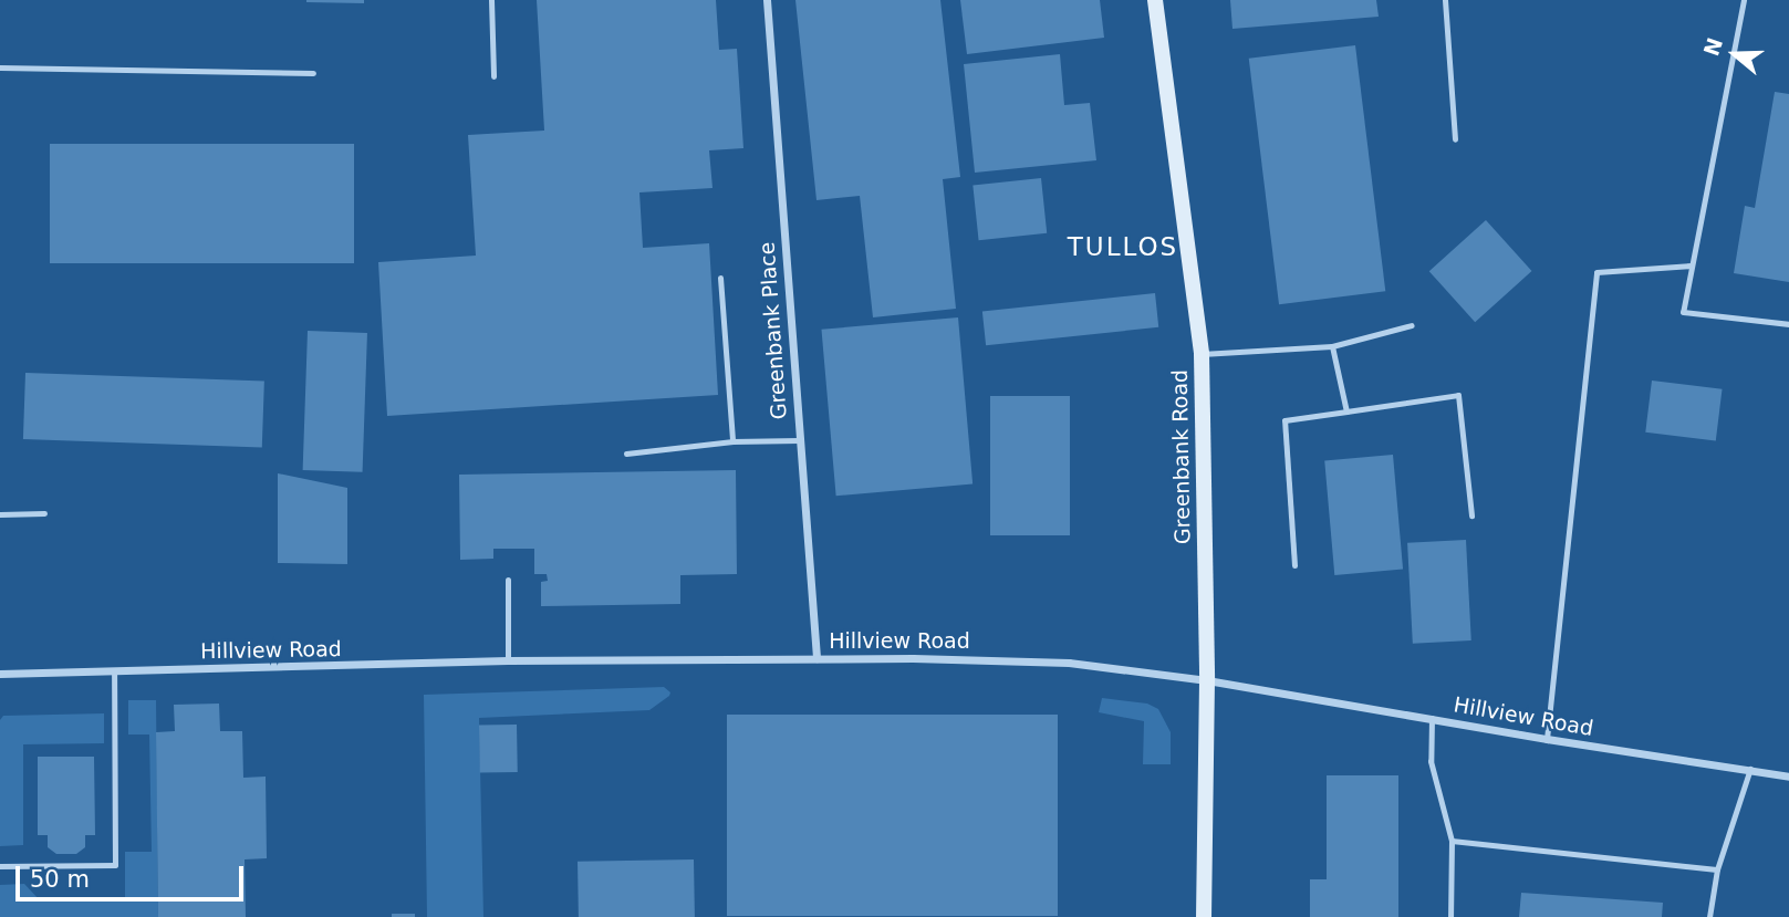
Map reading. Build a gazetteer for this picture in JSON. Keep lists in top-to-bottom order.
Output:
{
  "streets": {
    "street": ["Greenbank Place", "Greenbank Road", "Hillview Road"]
  },
  "crossings": [
    ["Greenbank Place", "Hillview Road"],
    ["Greenbank Road", "Hillview Road"]
  ],
  "districts": ["TULLOS"],
  "scale_bar": "50 m",
  "north": "left"
}
